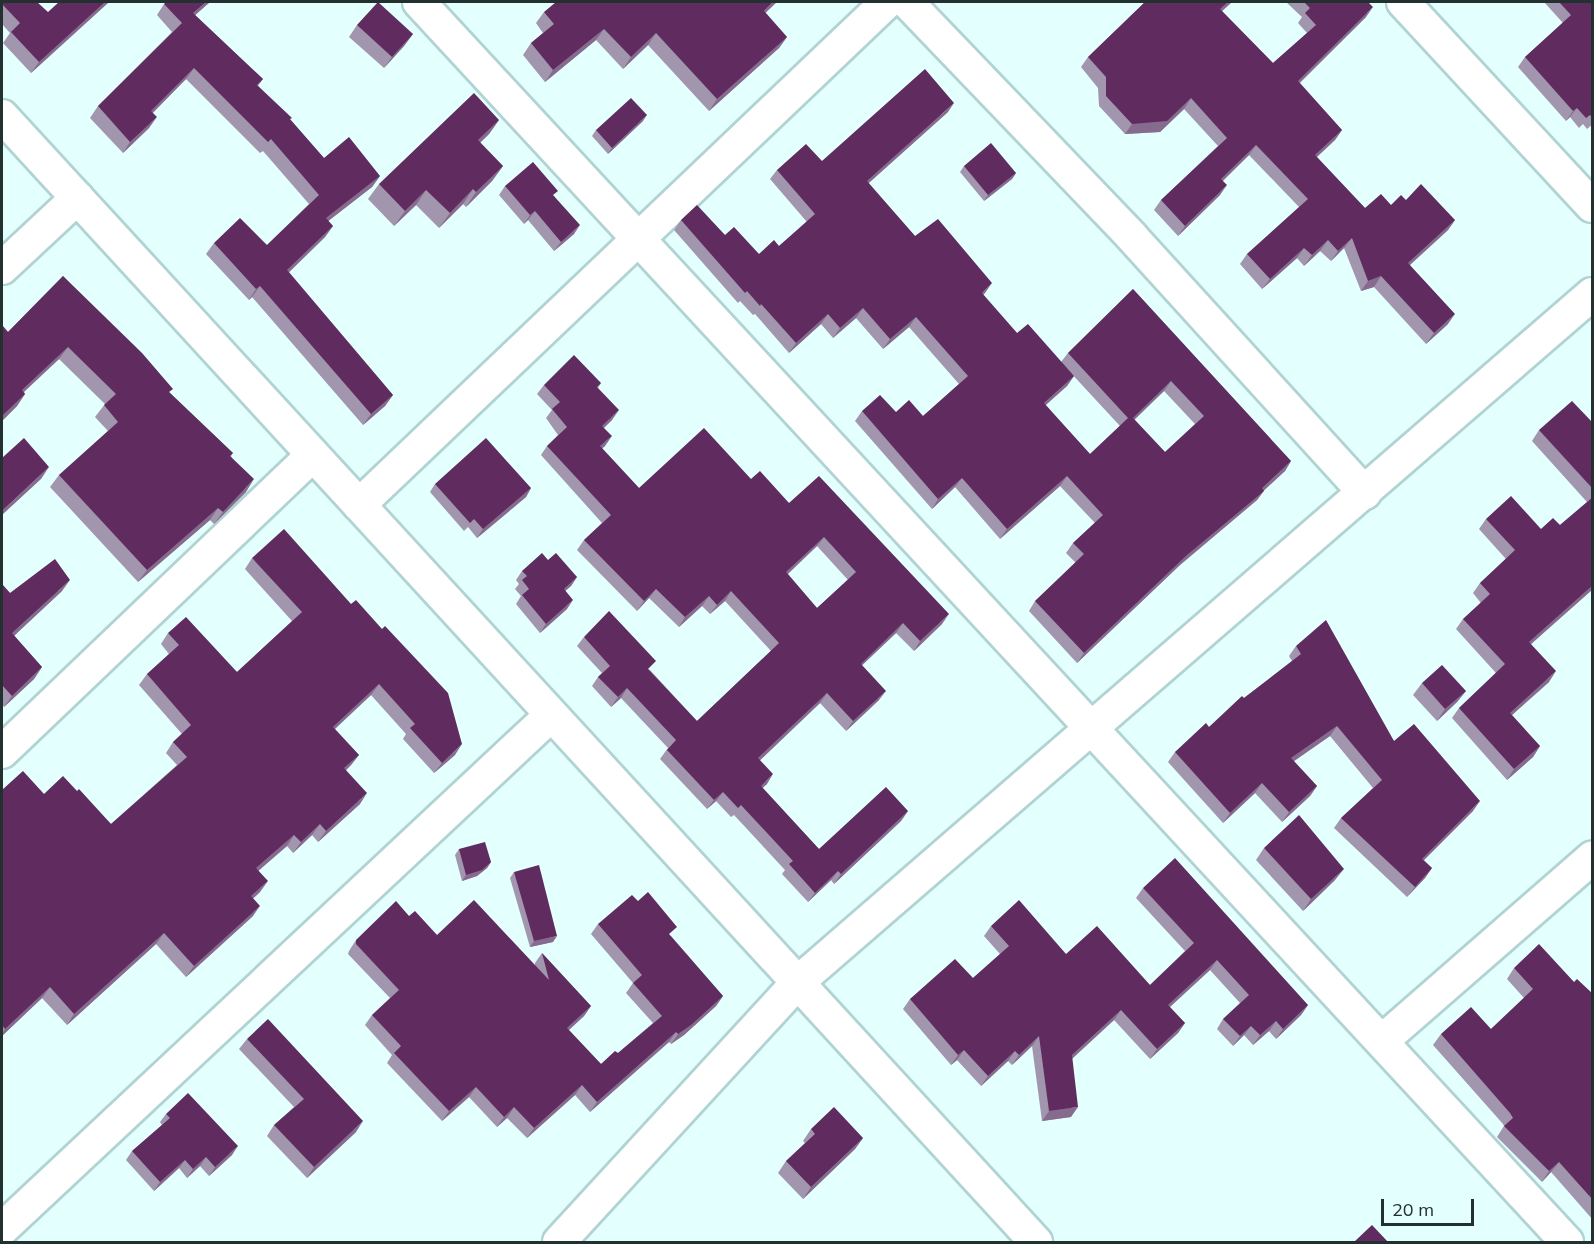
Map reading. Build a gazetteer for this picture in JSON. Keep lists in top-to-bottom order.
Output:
{
  "scale_bar": "20 m"
}
